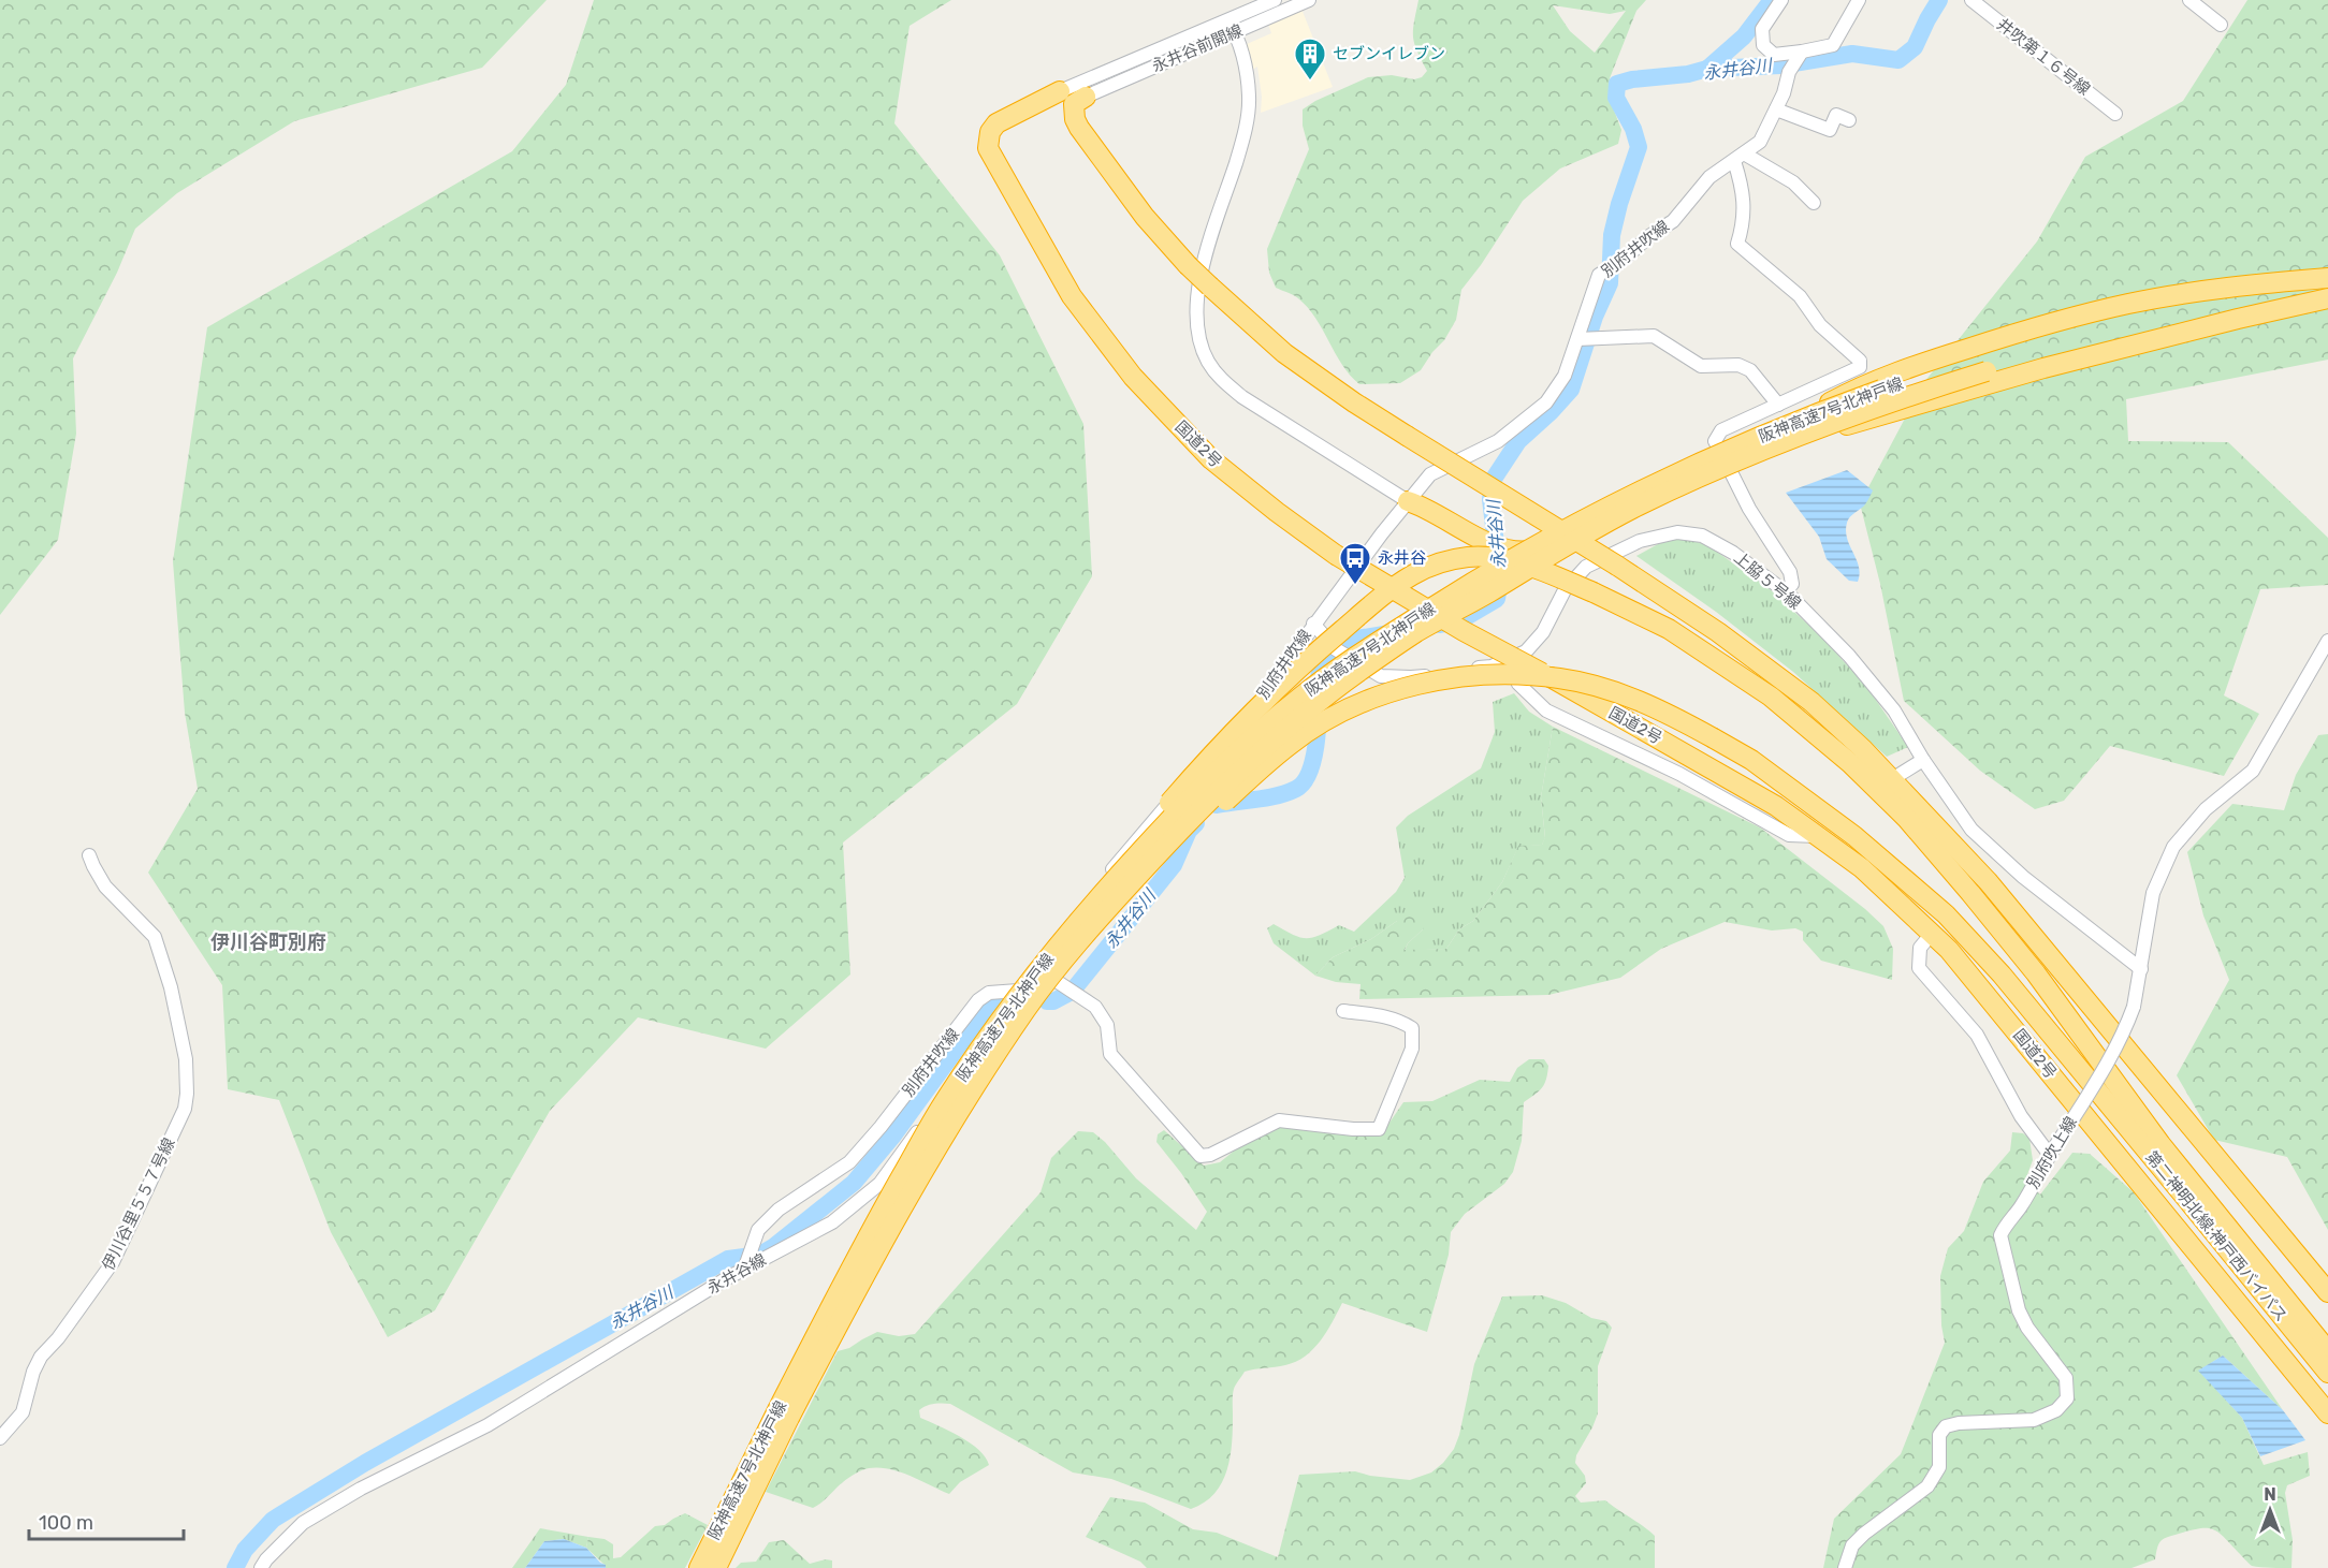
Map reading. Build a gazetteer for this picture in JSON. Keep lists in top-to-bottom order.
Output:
{
  "streets": {
    "highway": ["阪神高速7号北神戸線", "国道2号", "第二神明北線;神戸西バイパス"],
    "street": [
      "永井谷前開線",
      "井吹第１６号線",
      "別府井吹線",
      "上脇５号線",
      "別府吹上線",
      "伊川谷里５５７号線",
      "永井谷線"
    ]
  },
  "crossings": [
    ["永井谷前開線", "国道2号"],
    ["別府井吹線", "上脇５号線"],
    ["別府井吹線", "永井谷線"],
    ["阪神高速7号北神戸線", "第二神明北線;神戸西バイパス"],
    ["上脇５号線", "別府吹上線"]
  ],
  "districts": ["伊川谷町別府"],
  "water": ["永井谷川"],
  "places": {
    "building": ["セブンイレブン"],
    "bus stop": ["永井谷"]
  },
  "scale_bar": "100 m",
  "north": "top"
}
